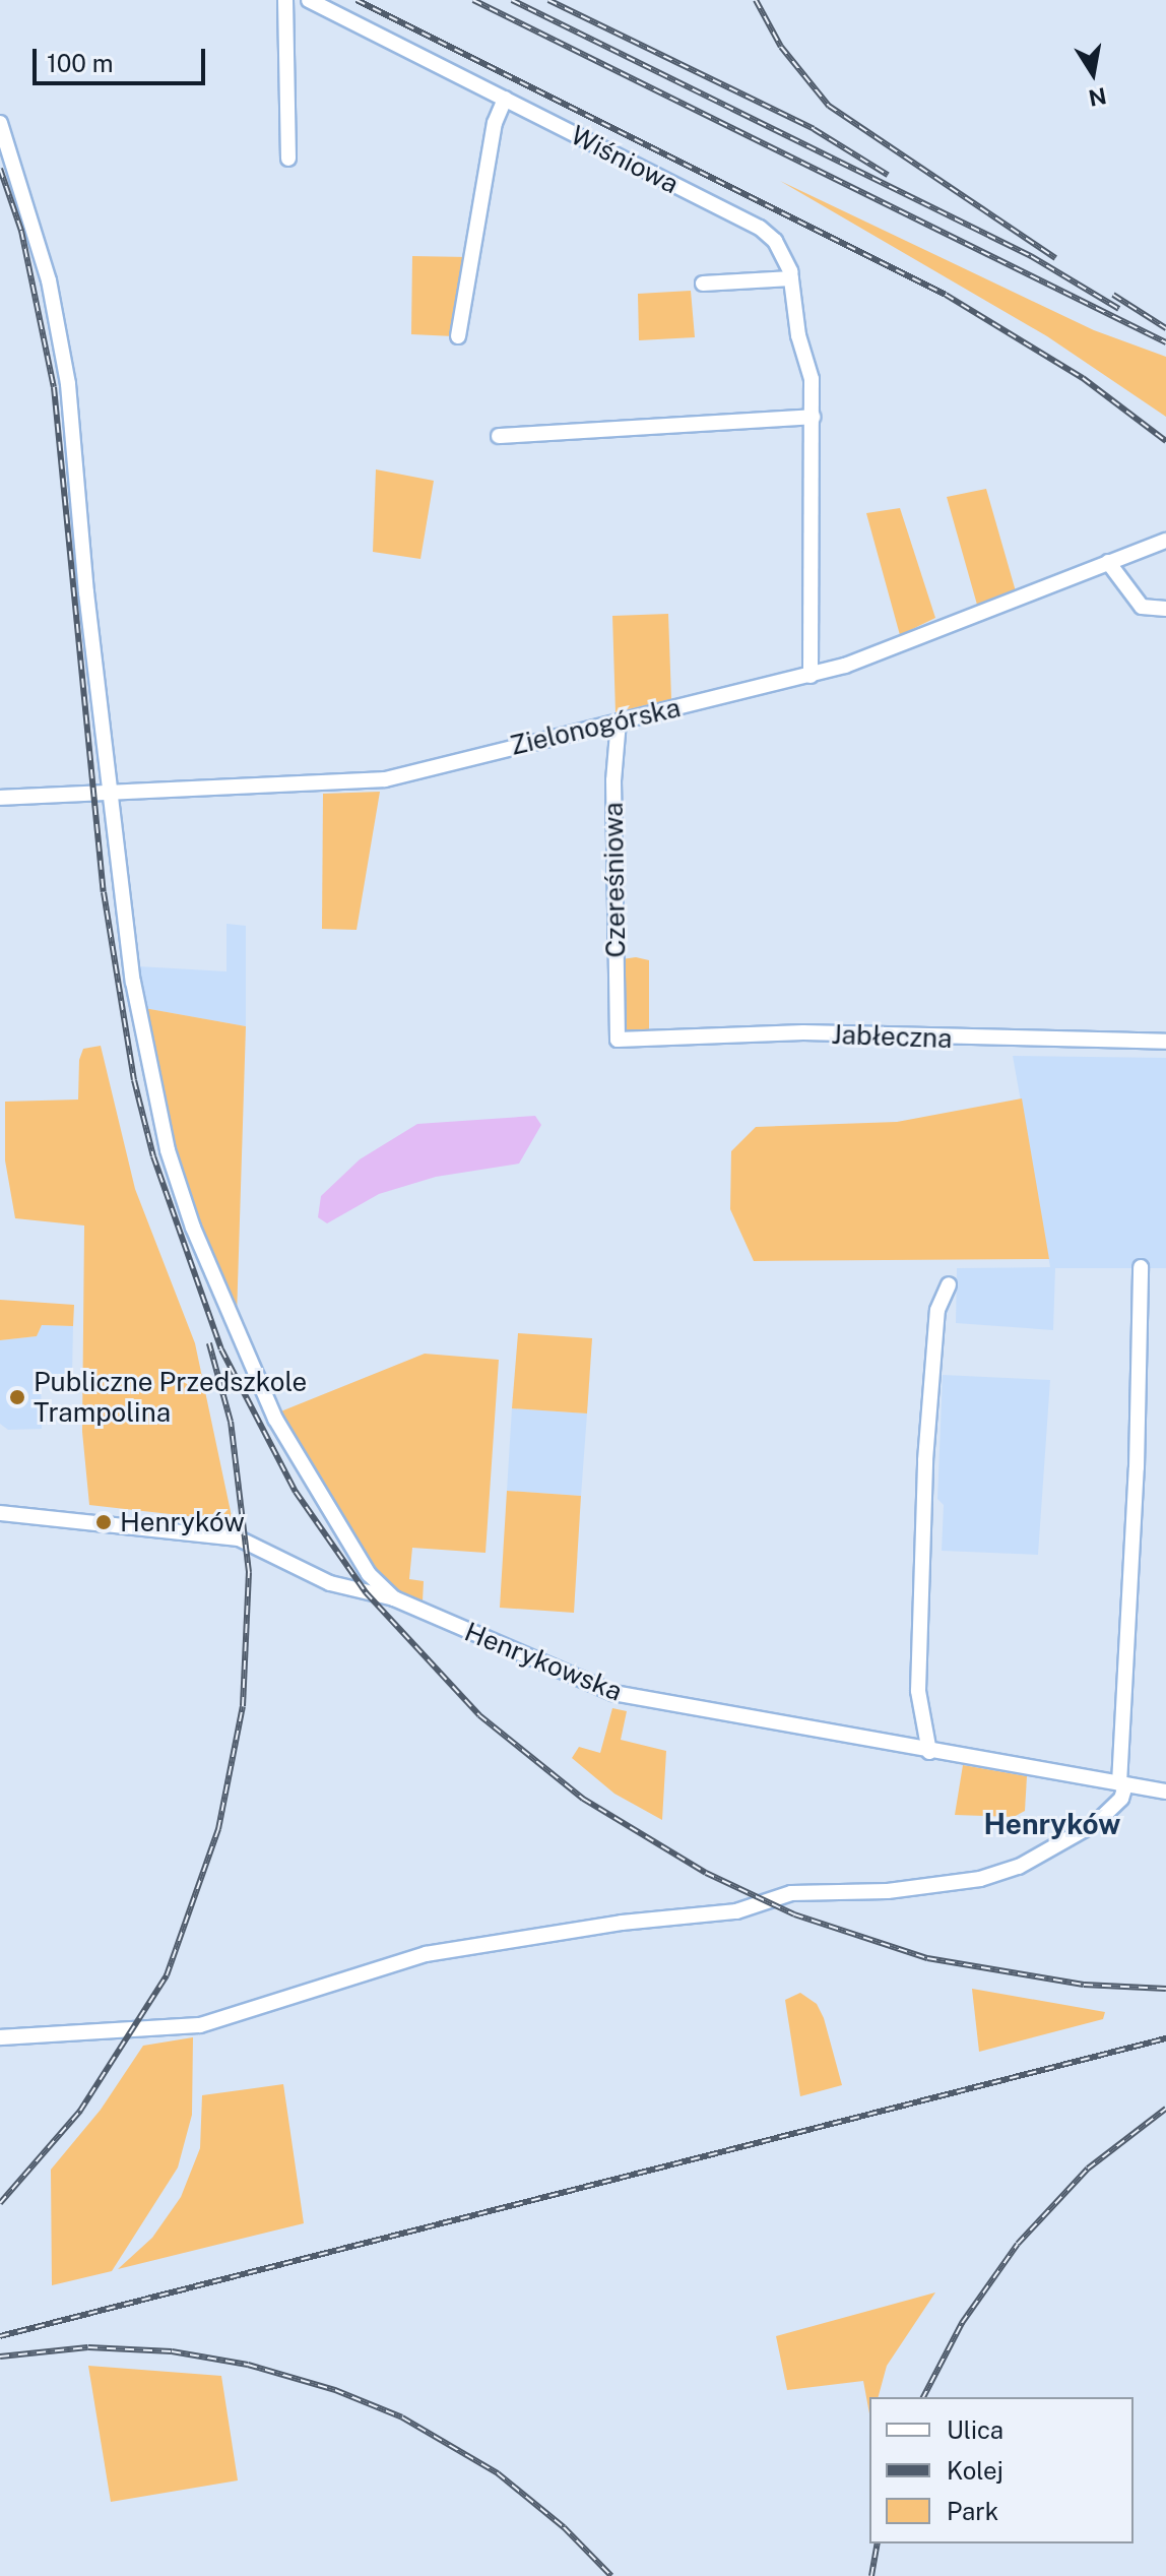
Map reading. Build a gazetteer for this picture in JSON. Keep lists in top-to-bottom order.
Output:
{
  "streets": {
    "street": [
      "Wiśniowa",
      "Zielonogórska",
      "Czereśniowa",
      "Jabłeczna",
      "Henrykowska"
    ]
  },
  "crossings": [
    ["Wiśniowa", "Zielonogórska"],
    ["Zielonogórska", "Czereśniowa"],
    ["Czereśniowa", "Jabłeczna"]
  ],
  "districts": ["Henryków"],
  "places": ["Publiczne Przedszkole Trampolina", "Henryków"],
  "legend": ["Ulica", "Kolej", "Park"],
  "scale_bar": "100 m",
  "north": "bottom"
}
